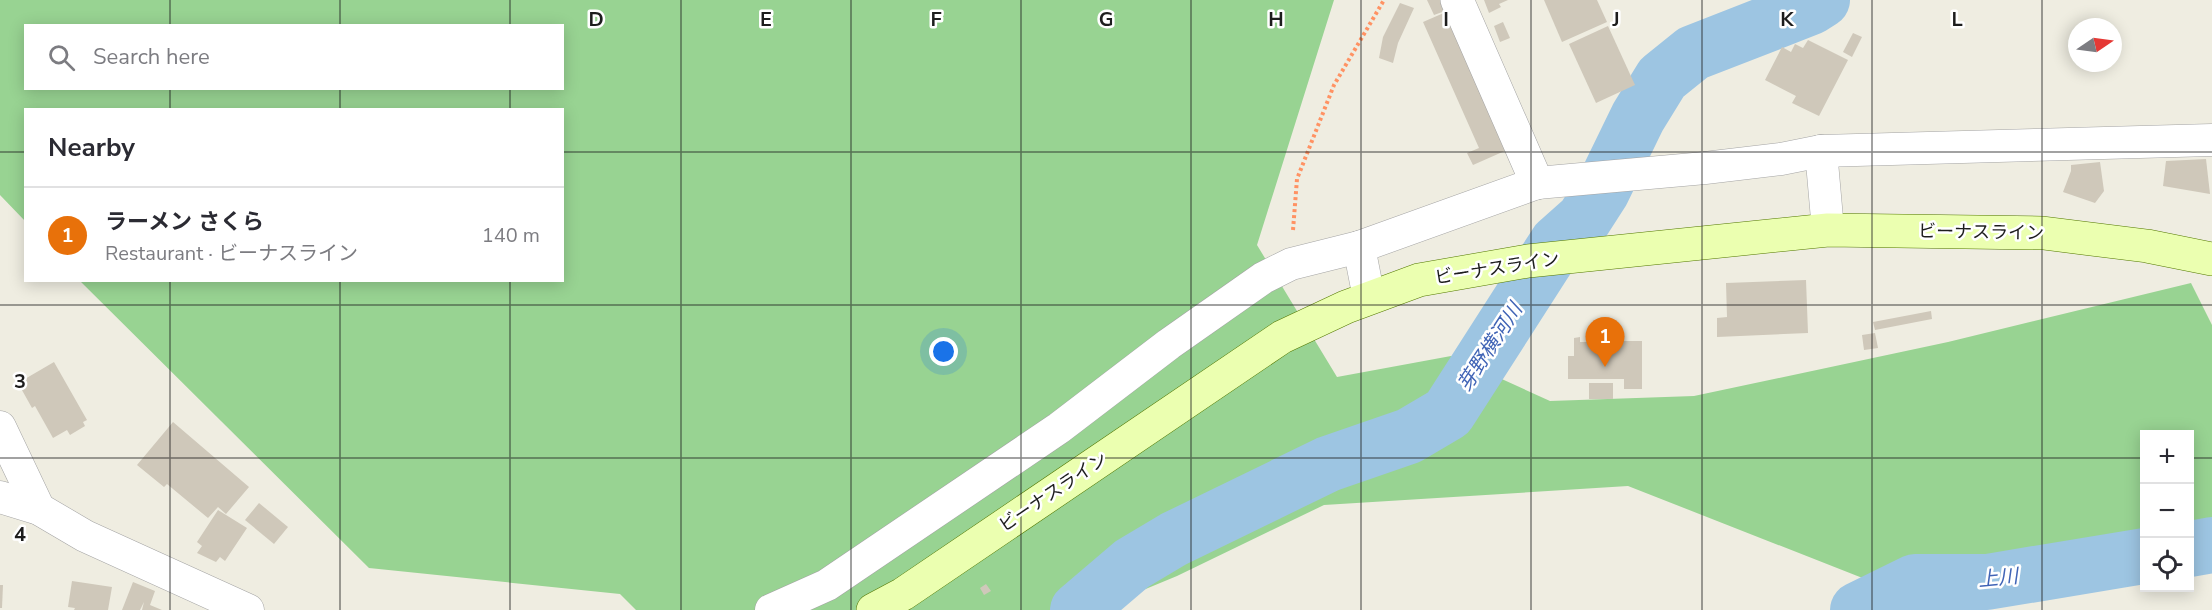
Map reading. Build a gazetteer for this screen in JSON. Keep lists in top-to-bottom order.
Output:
{
  "streets": {
    "main road": ["ビーナスライン"]
  },
  "water": ["芽野横河川", "上川"],
  "north": "right",
  "page": {
    "search": "Search here",
    "heading": "Nearby",
    "list": [
      {
        "mark": "1",
        "name": "ラーメン さくら",
        "note": "Restaurant · ビーナスライン",
        "value": "140 m"
      }
    ],
    "pins": "1",
    "map_buttons": ["+", "−"]
  },
  "grid": {
    "columns": [
      "D",
      "E",
      "F",
      "G",
      "H",
      "I",
      "J",
      "K",
      "L"
    ],
    "rows": ["3", "4"]
  }
}
